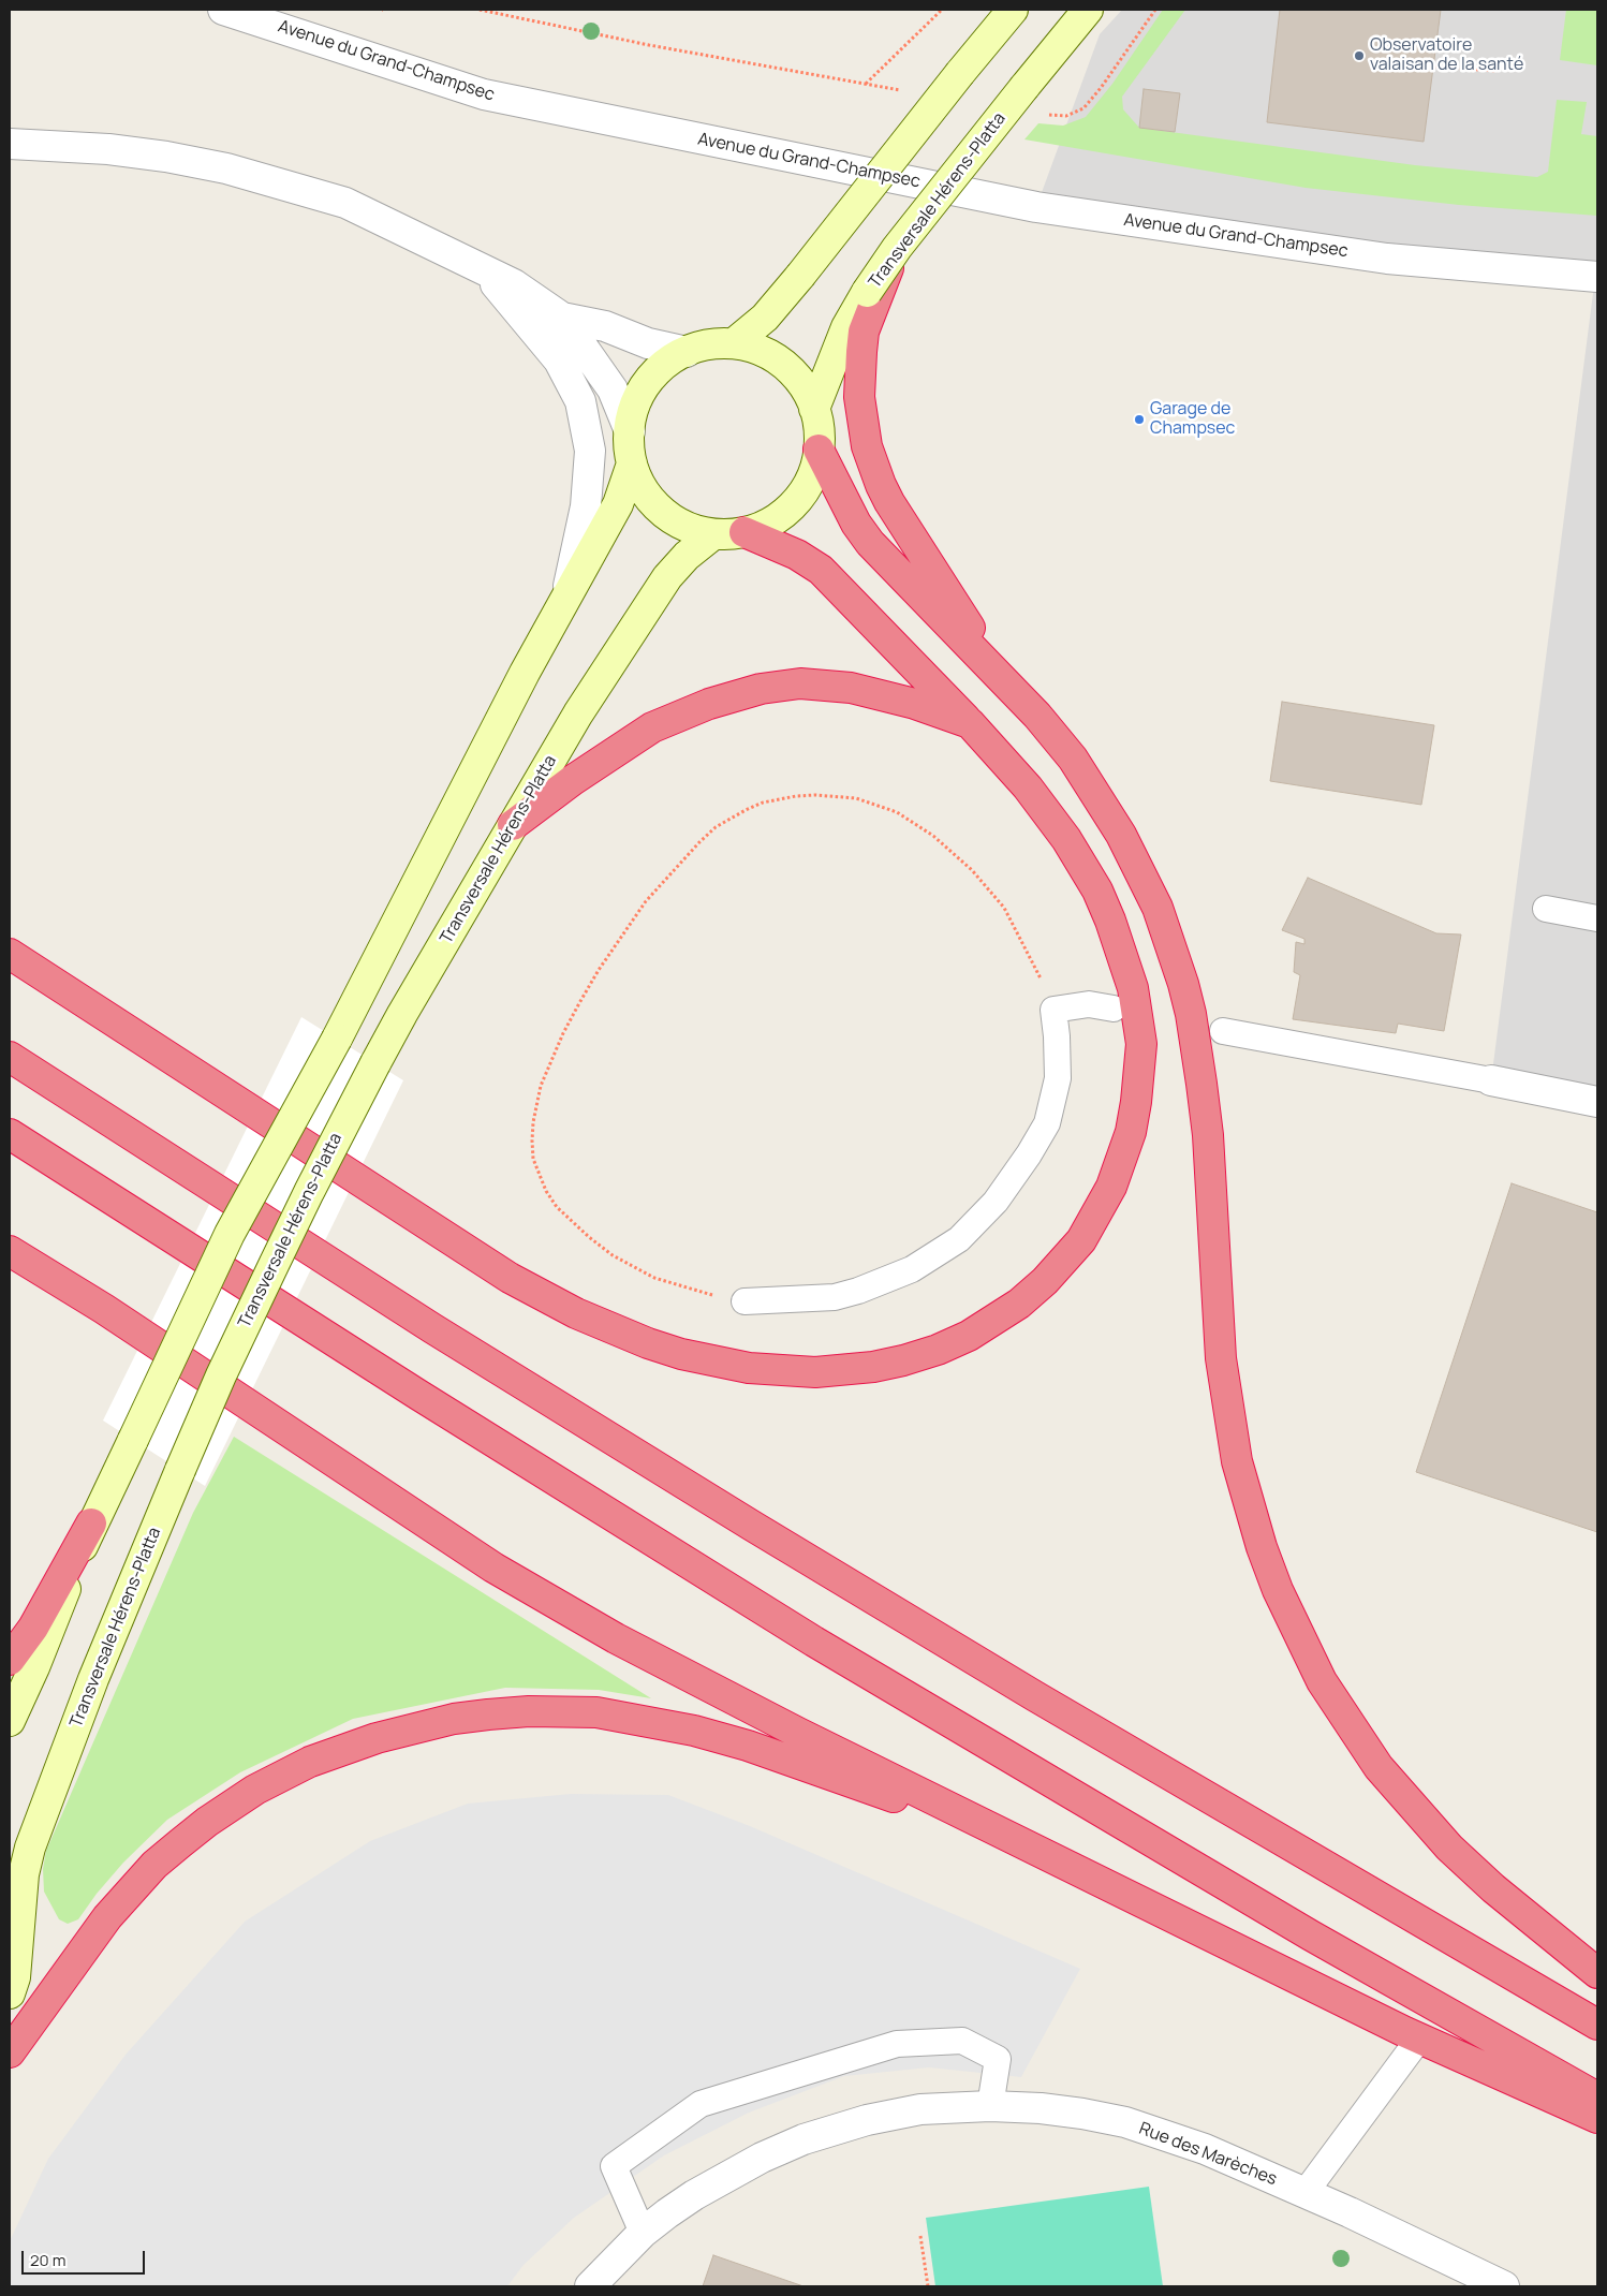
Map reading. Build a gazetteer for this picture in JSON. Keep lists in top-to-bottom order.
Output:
{
  "streets": {
    "main road": ["Transversale Hérens-Platta"],
    "street": ["Avenue du Grand-Champsec", "Rue des Marèches"]
  },
  "places": ["Observatoire valaisan de la santé", "Garage de Champsec"],
  "scale_bar": "20 m"
}
